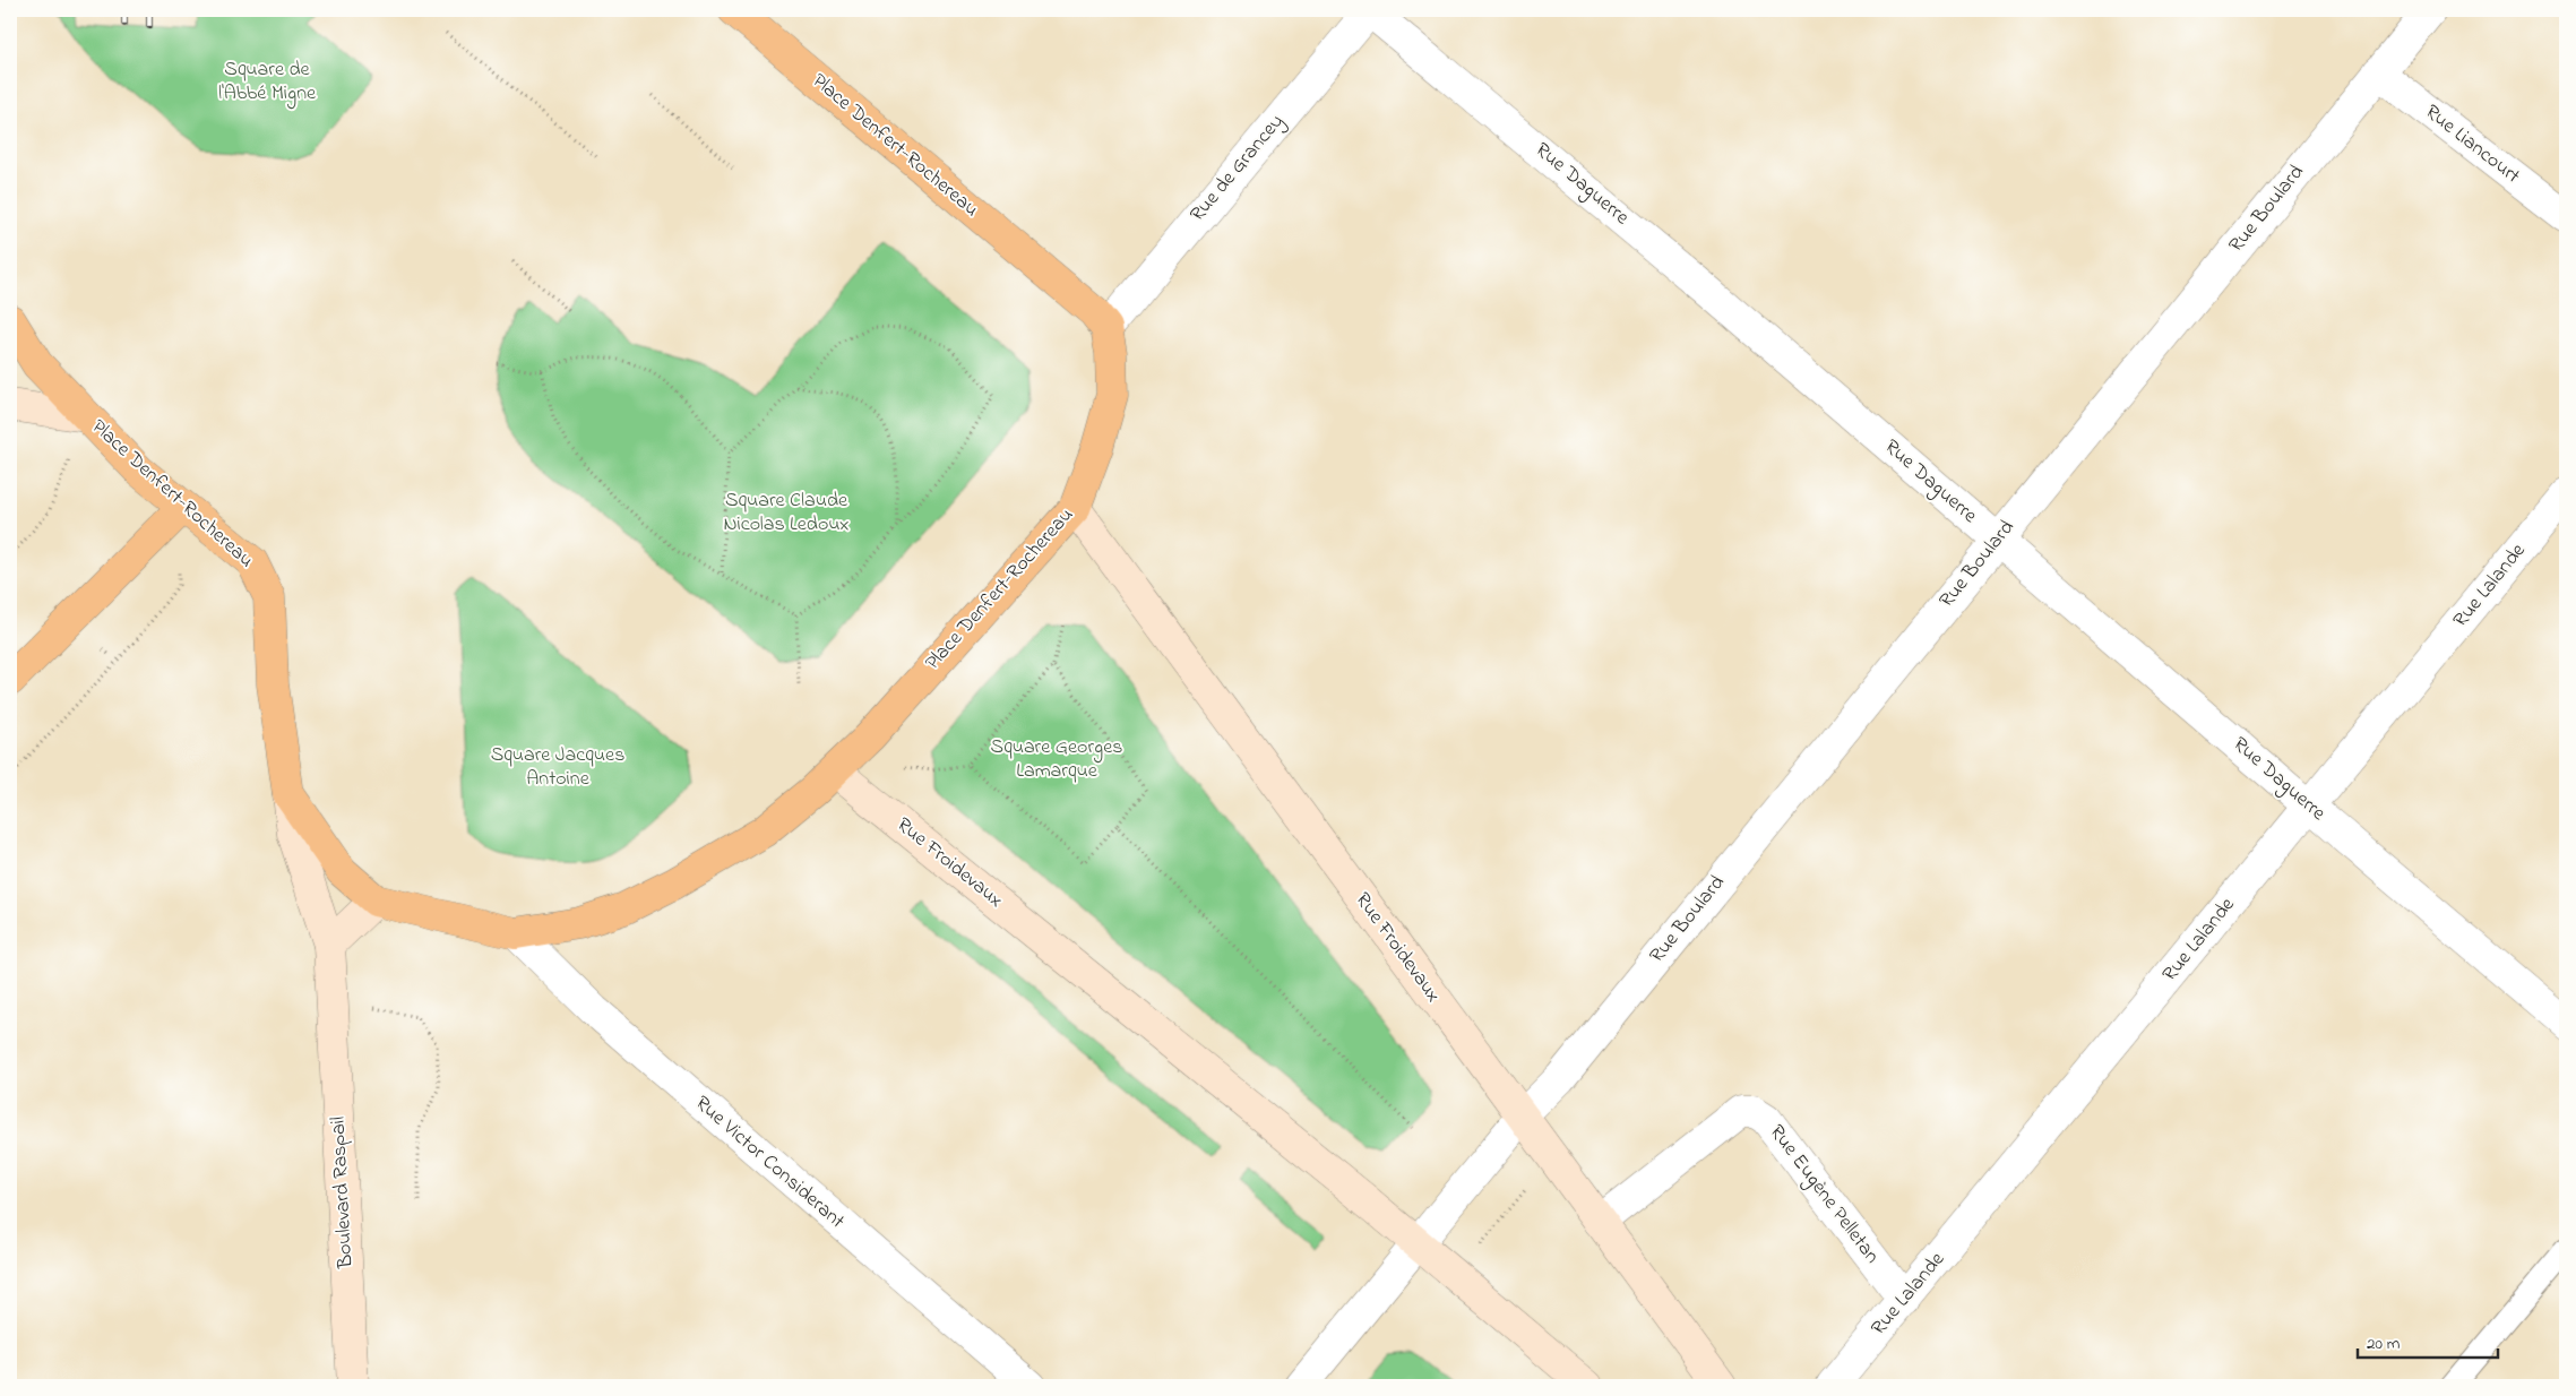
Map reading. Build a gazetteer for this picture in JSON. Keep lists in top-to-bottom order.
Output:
{
  "streets": {
    "main road": ["Place Denfert-Rochereau", "Rue Froidevaux", "Boulevard Raspail"],
    "street": [
      "Rue Liancourt",
      "Rue de Grancey",
      "Rue Daguerre",
      "Rue Boulard",
      "Rue Lalande",
      "Rue Victor Considerant",
      "Rue Eugène Pelletan"
    ]
  },
  "crossings": [
    ["Rue Liancourt", "Rue Boulard"],
    ["Place Denfert-Rochereau", "Rue de Grancey"],
    ["Place Denfert-Rochereau", "Rue Froidevaux"],
    ["Place Denfert-Rochereau", "Rue Victor Considerant"],
    ["Place Denfert-Rochereau", "Boulevard Raspail"],
    ["Rue de Grancey", "Rue Daguerre"],
    ["Rue Daguerre", "Rue Boulard"],
    ["Rue Daguerre", "Rue Lalande"],
    ["Rue Boulard", "Rue Froidevaux"],
    ["Rue Lalande", "Rue Eugène Pelletan"],
    ["Rue Froidevaux", "Rue Eugène Pelletan"]
  ],
  "parks": [
    "Square de l'Abbé Migne",
    "Square Claude Nicolas Ledoux",
    "Square Georges Lamarque",
    "Square Jacques Antoine"
  ],
  "scale_bar": "20 m"
}
